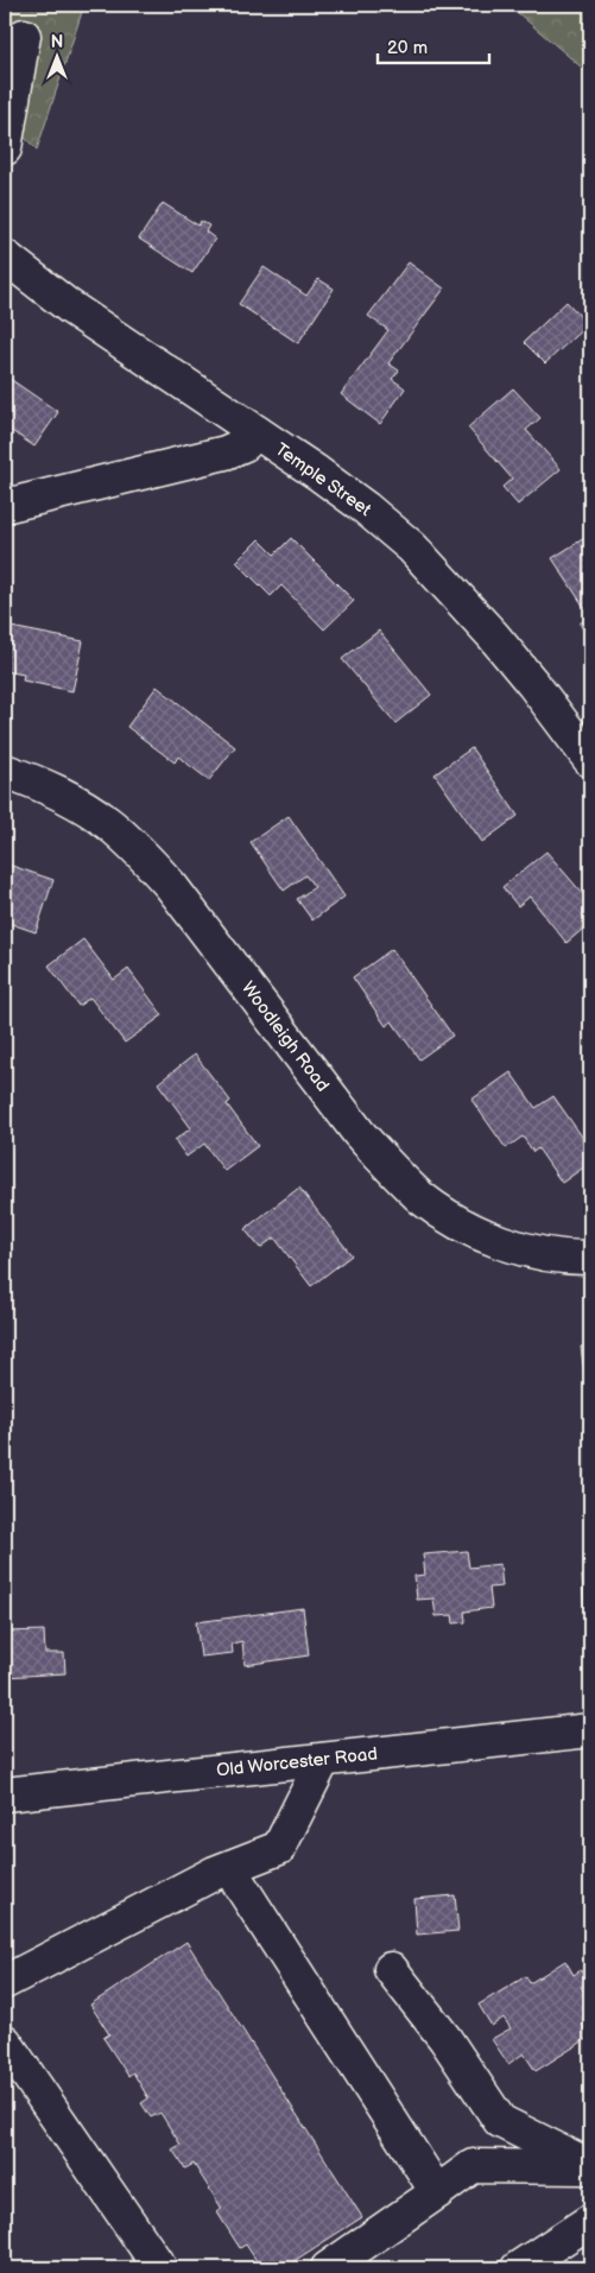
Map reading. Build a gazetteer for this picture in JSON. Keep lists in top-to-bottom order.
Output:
{
  "streets": {
    "main road": ["Temple Street", "Woodleigh Road", "Old Worcester Road"]
  },
  "scale_bar": "20 m",
  "north": "top"
}
